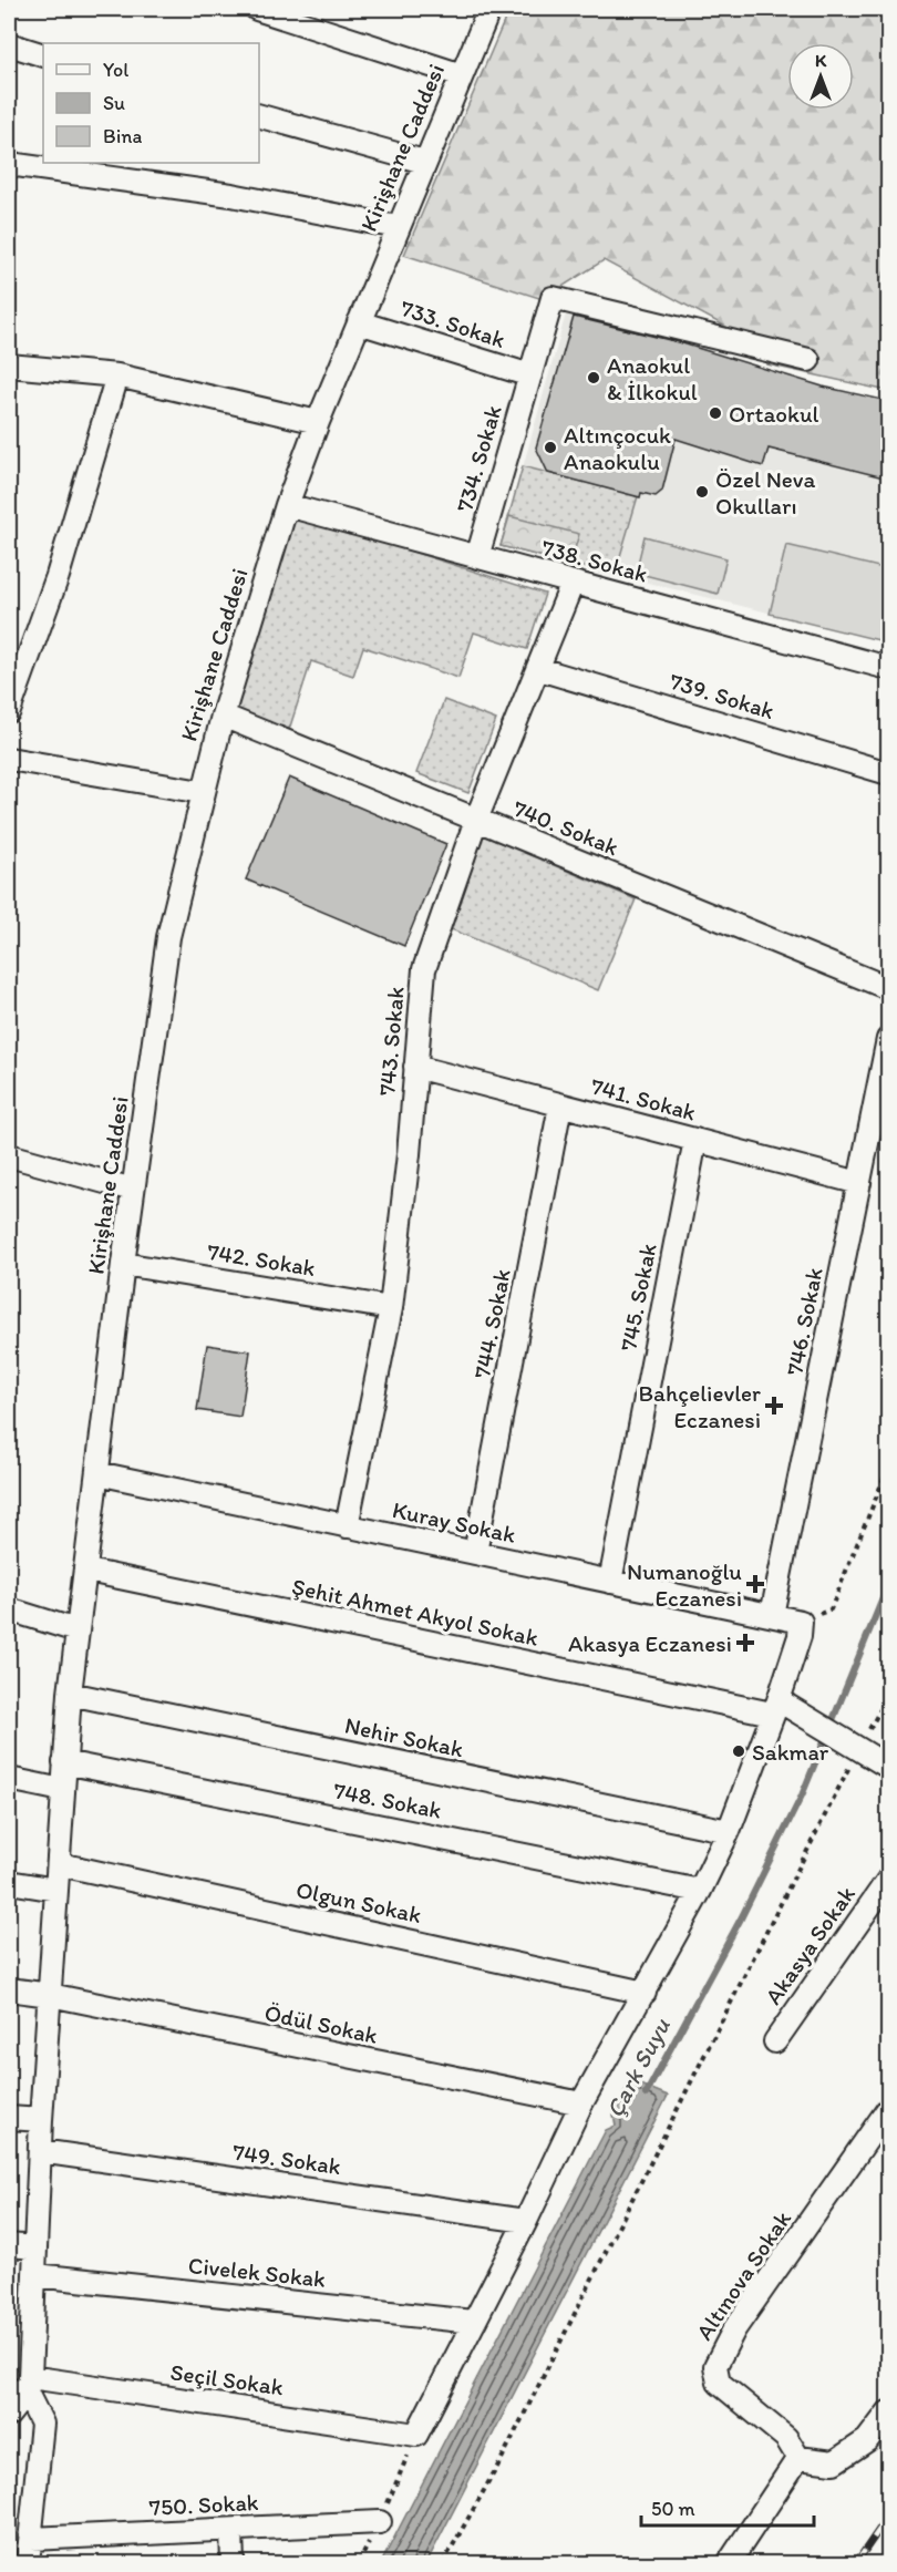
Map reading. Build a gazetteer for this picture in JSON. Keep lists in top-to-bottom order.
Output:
{
  "streets": {
    "street": [
      "Kirişhane Caddesi",
      "733. Sokak",
      "734. Sokak",
      "738. Sokak",
      "739. Sokak",
      "740. Sokak",
      "743. Sokak",
      "741. Sokak",
      "742. Sokak",
      "745. Sokak",
      "746. Sokak",
      "744. Sokak",
      "Kuray Sokak",
      "Şehit Ahmet Akyol Sokak",
      "Nehir Sokak",
      "748. Sokak",
      "Olgun Sokak",
      "Akasya Sokak",
      "Ödül Sokak",
      "749. Sokak",
      "Civelek Sokak",
      "Altınova Sokak",
      "Seçil Sokak",
      "750. Sokak"
    ]
  },
  "crossings": [
    ["Kirişhane Caddesi", "733. Sokak"],
    ["Kirişhane Caddesi", "738. Sokak"],
    ["Kirişhane Caddesi", "740. Sokak"],
    ["Kirişhane Caddesi", "742. Sokak"],
    ["Kirişhane Caddesi", "Kuray Sokak"],
    ["Kirişhane Caddesi", "Şehit Ahmet Akyol Sokak"],
    ["Kirişhane Caddesi", "Nehir Sokak"],
    ["Kirişhane Caddesi", "748. Sokak"],
    ["Kirişhane Caddesi", "Olgun Sokak"],
    ["Kirişhane Caddesi", "Ödül Sokak"],
    ["Kirişhane Caddesi", "749. Sokak"],
    ["Kirişhane Caddesi", "Civelek Sokak"],
    ["Kirişhane Caddesi", "Seçil Sokak"],
    ["733. Sokak", "734. Sokak"],
    ["734. Sokak", "738. Sokak"],
    ["738. Sokak", "743. Sokak"],
    ["739. Sokak", "743. Sokak"],
    ["740. Sokak", "743. Sokak"],
    ["743. Sokak", "741. Sokak"],
    ["743. Sokak", "742. Sokak"],
    ["743. Sokak", "Kuray Sokak"],
    ["741. Sokak", "745. Sokak"],
    ["741. Sokak", "746. Sokak"],
    ["741. Sokak", "744. Sokak"],
    ["745. Sokak", "Kuray Sokak"],
    ["746. Sokak", "Kuray Sokak"],
    ["744. Sokak", "Kuray Sokak"]
  ],
  "water": ["Çark Suyu"],
  "places": {
    "other": [
      "Anaokul & İlkokul",
      "Ortaokul",
      "Altınçocuk Anaokulu",
      "Özel Neva Okulları",
      "Sakmar"
    ],
    "health": ["Bahçelievler Eczanesi", "Numanoğlu Eczanesi", "Akasya Eczanesi"]
  },
  "legend": ["Yol", "Su", "Bina"],
  "scale_bar": "50 m",
  "north": "top"
}
